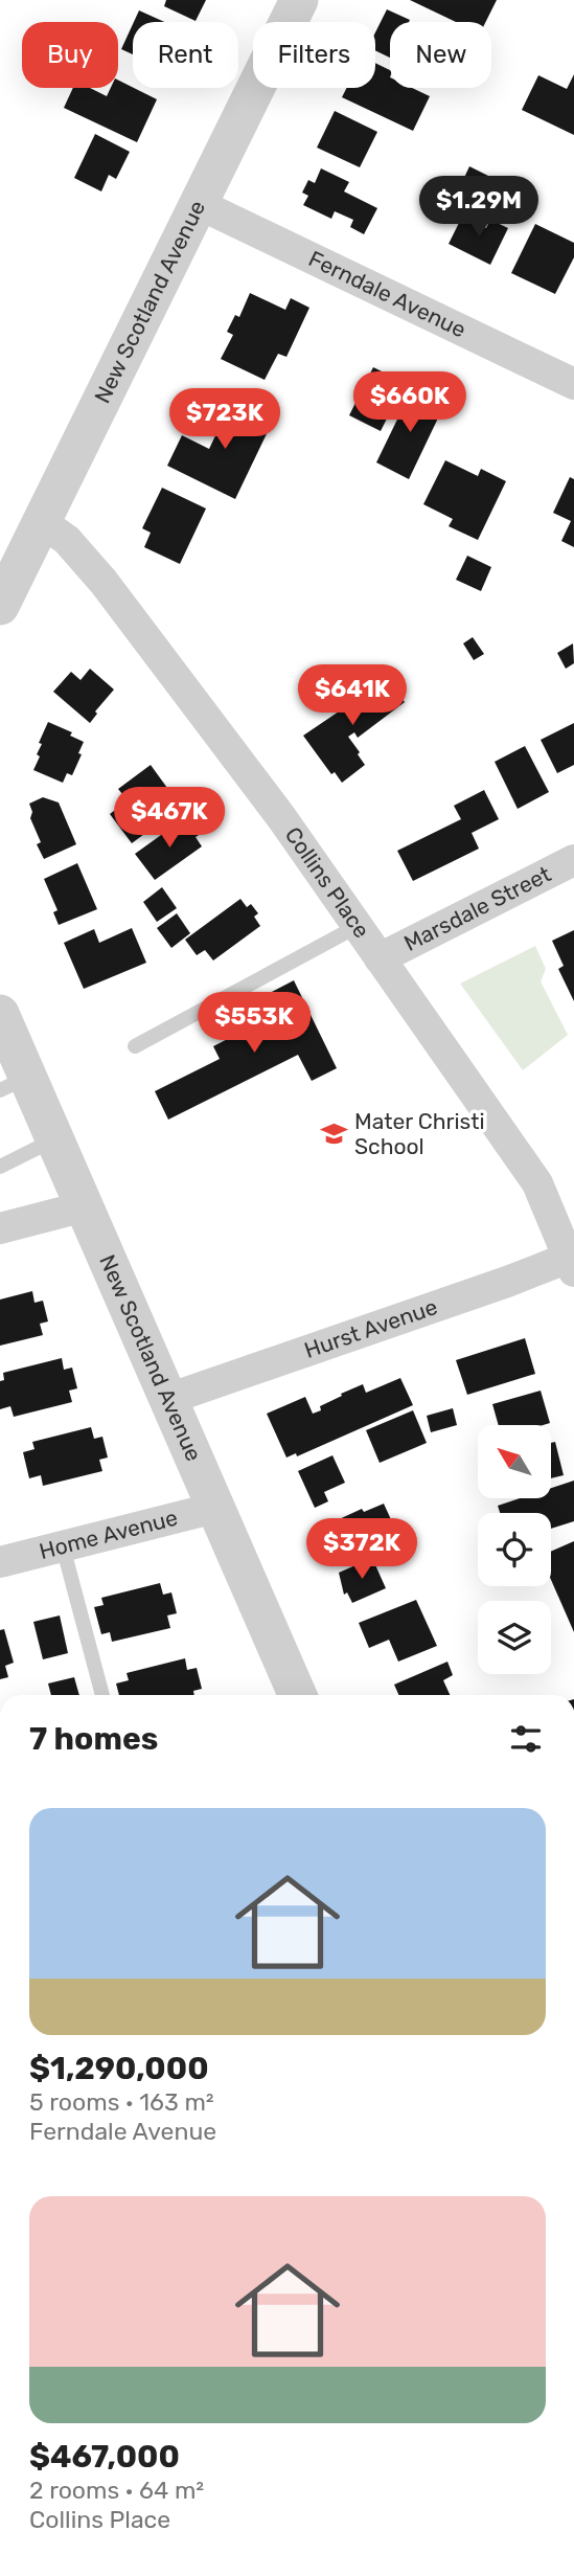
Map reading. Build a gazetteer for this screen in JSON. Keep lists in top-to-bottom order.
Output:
{
  "streets": {
    "street": [
      "Ferndale Avenue",
      "New Scotland Avenue",
      "Collins Place",
      "Marsdale Street",
      "Hurst Avenue",
      "Home Avenue"
    ]
  },
  "crossings": [
    ["Ferndale Avenue", "New Scotland Avenue"],
    ["New Scotland Avenue", "Collins Place"],
    ["New Scotland Avenue", "Hurst Avenue"],
    ["New Scotland Avenue", "Home Avenue"],
    ["Collins Place", "Marsdale Street"],
    ["Collins Place", "Hurst Avenue"]
  ],
  "places": {
    "school or university": ["Mater Christi School"]
  },
  "north": "top left",
  "page": {
    "chip": [
      "Buy",
      "Rent",
      "Filters",
      "New"
    ],
    "price": [
      "$1.29M",
      "$660K",
      "$723K",
      "$641K",
      "$467K",
      "$553K",
      "$372K"
    ],
    "heading": "7 homes",
    "list": [
      {
        "name": "$1,290,000",
        "note": "5 rooms · 163 m² · Ferndale Avenue"
      },
      {
        "name": "$467,000",
        "note": "2 rooms · 64 m² · Collins Place"
      }
    ]
  }
}
